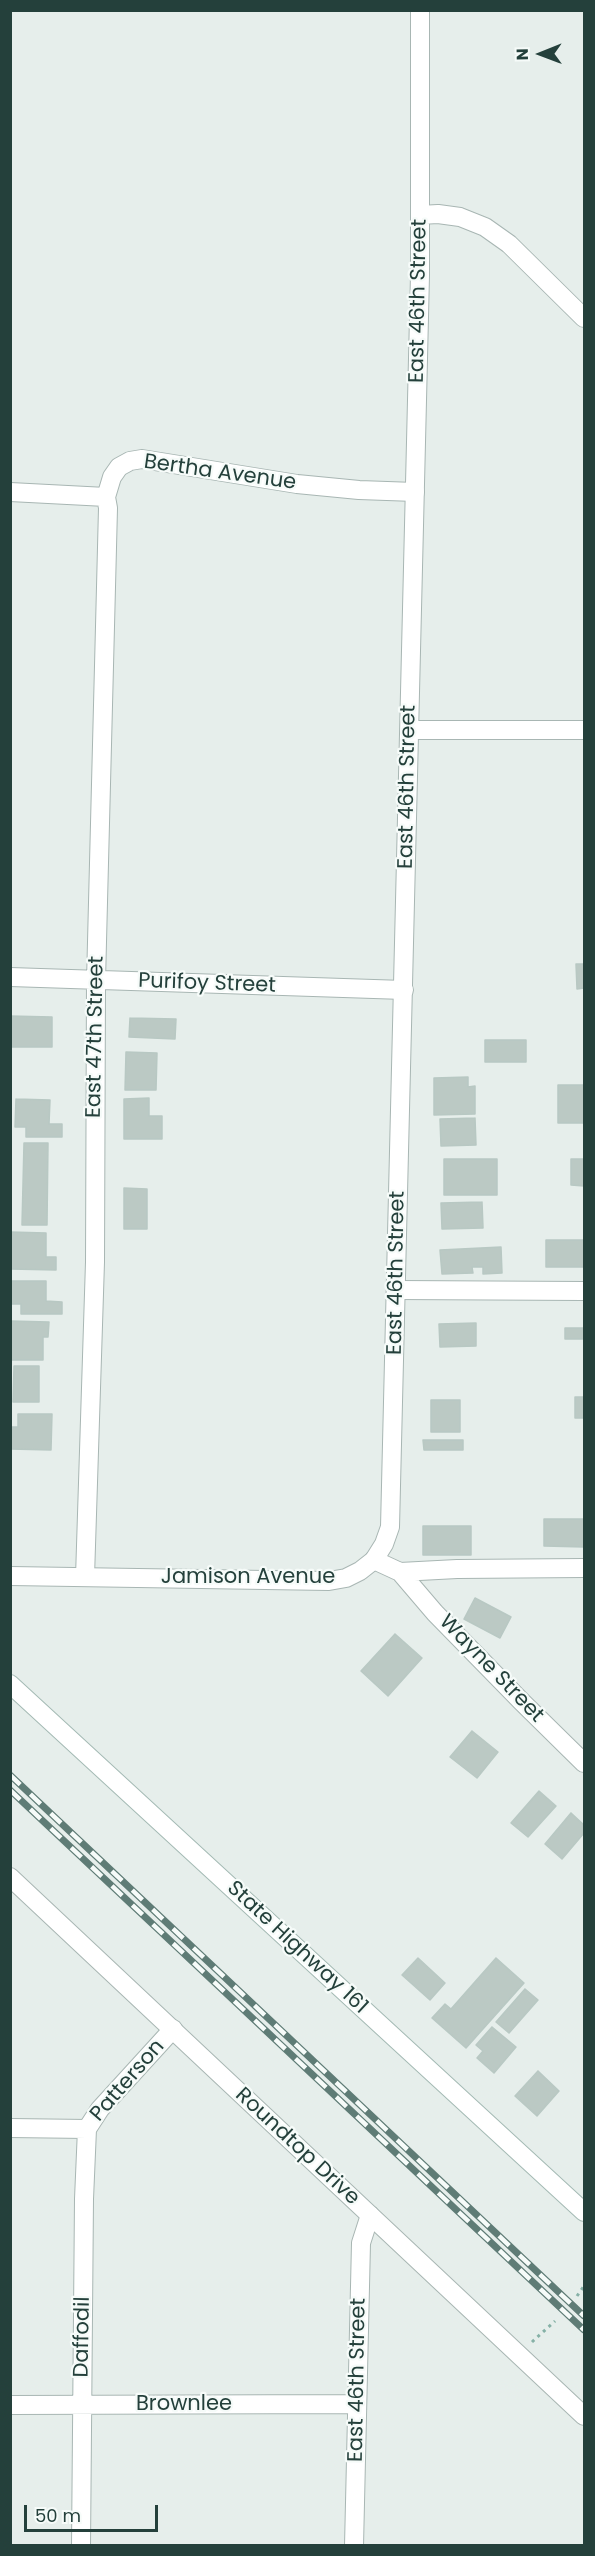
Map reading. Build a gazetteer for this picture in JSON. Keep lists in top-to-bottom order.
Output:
{
  "streets": {
    "street": [
      "East 46th Street",
      "Bertha Avenue",
      "Purifoy Street",
      "East 47th Street",
      "Jamison Avenue",
      "Wayne Street",
      "State Highway 161",
      "Patterson",
      "Roundtop Drive",
      "Daffodil",
      "Brownlee"
    ]
  },
  "crossings": [
    ["East 46th Street", "Bertha Avenue"],
    ["East 46th Street", "Purifoy Street"],
    ["East 46th Street", "Jamison Avenue"],
    ["East 46th Street", "Roundtop Drive"],
    ["East 46th Street", "Brownlee"],
    ["Bertha Avenue", "East 47th Street"],
    ["Purifoy Street", "East 47th Street"],
    ["East 47th Street", "Jamison Avenue"],
    ["Patterson", "Roundtop Drive"],
    ["Patterson", "Daffodil"],
    ["Daffodil", "Brownlee"]
  ],
  "scale_bar": "50 m",
  "north": "left"
}
